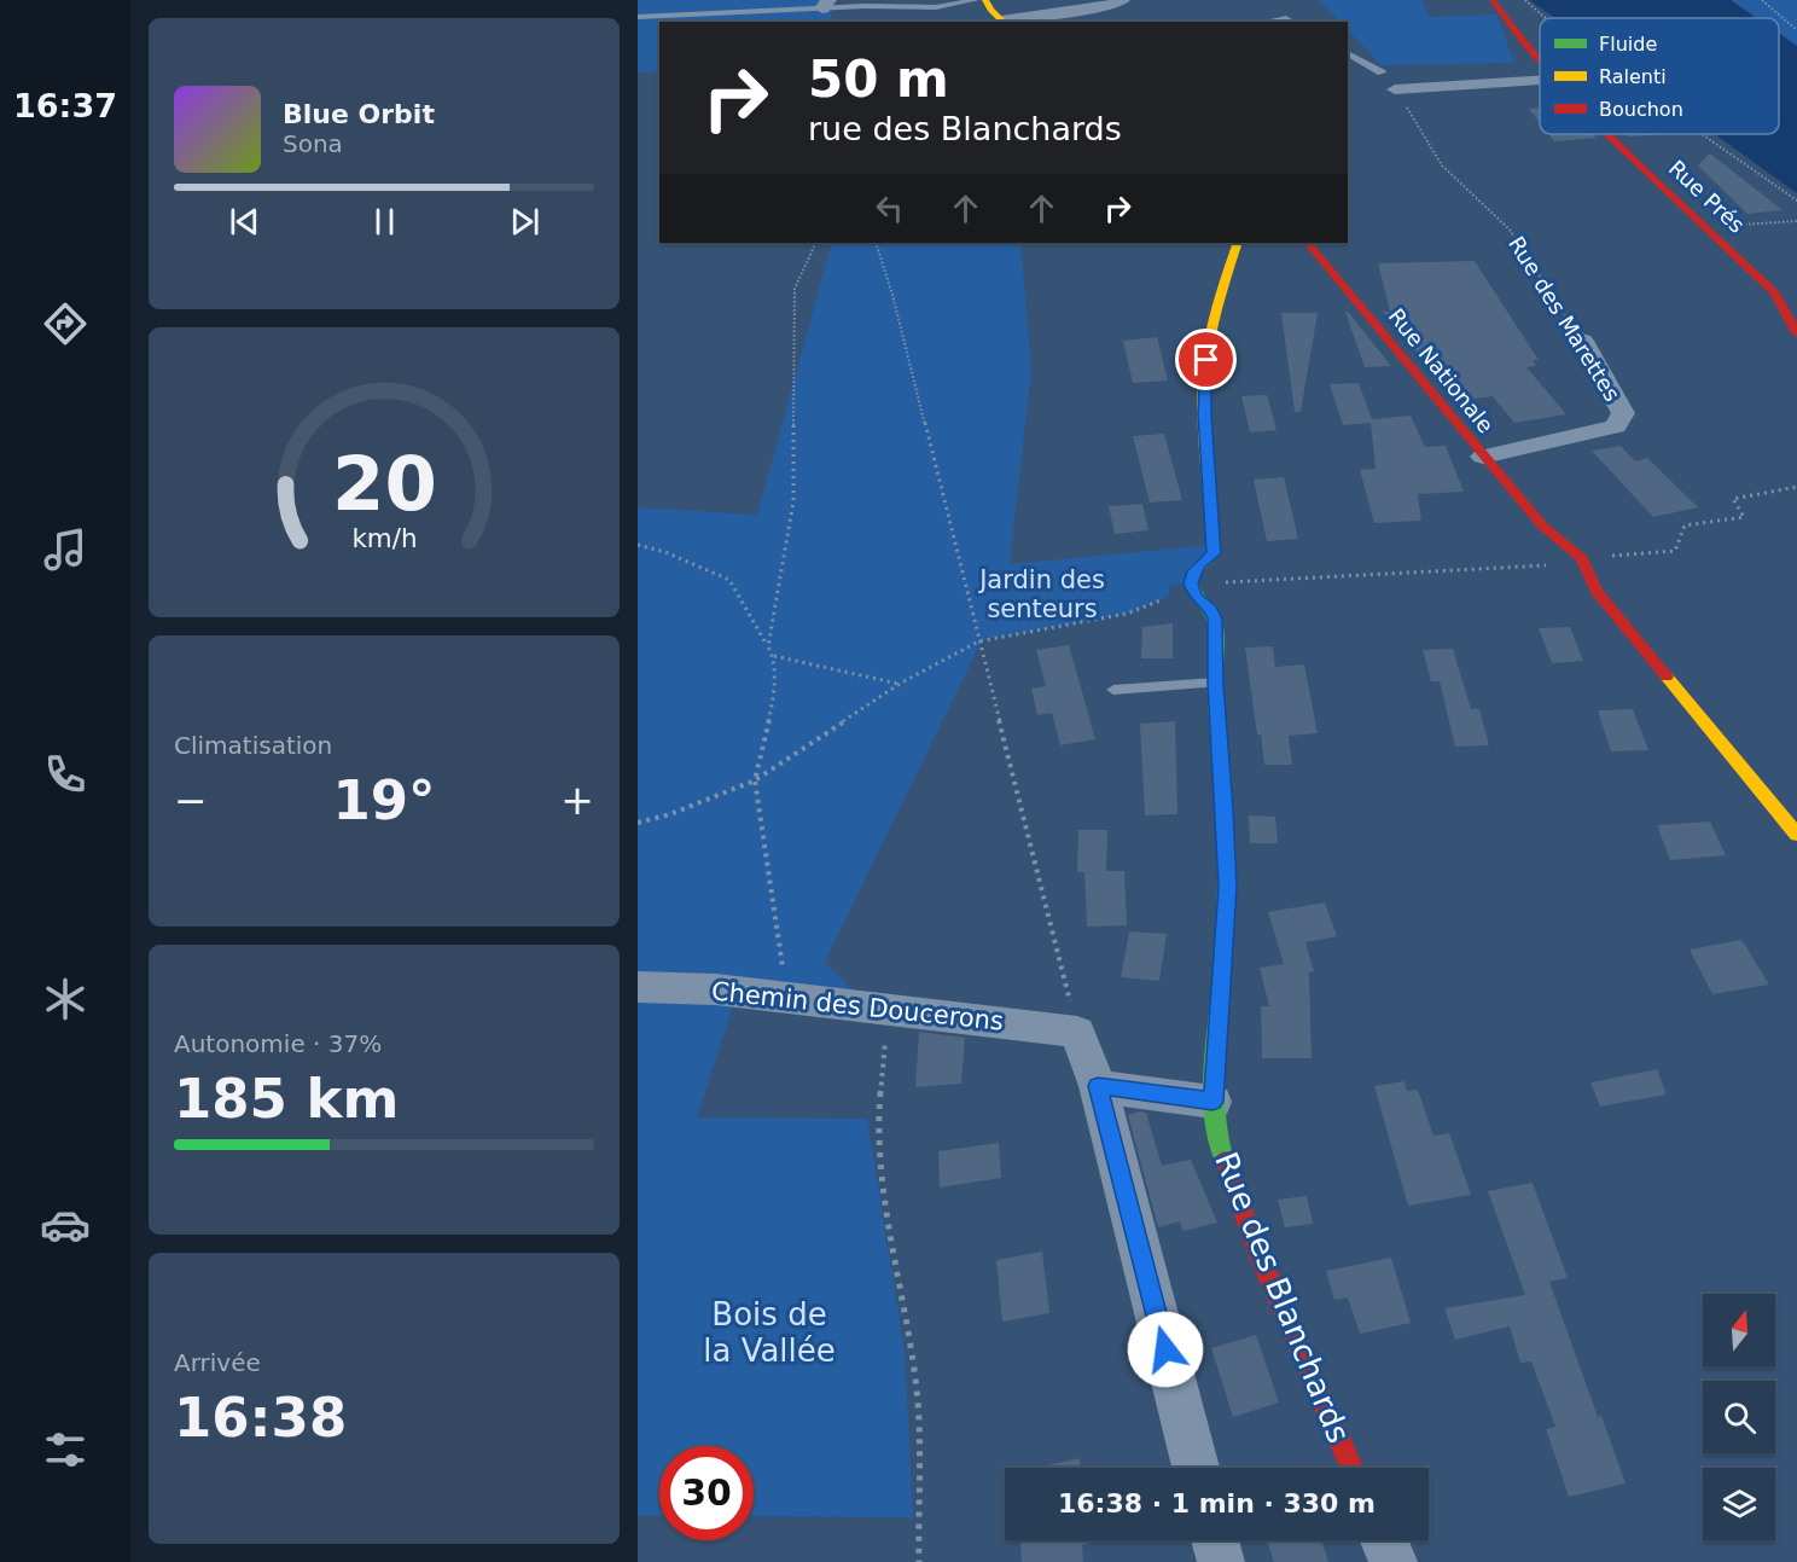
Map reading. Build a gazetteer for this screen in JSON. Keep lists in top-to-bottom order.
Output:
{
  "streets": {
    "street": [
      "Rue Prés",
      "Rue des Marettes",
      "Rue Nationale",
      "Chemin des Doucerons",
      "Rue des Blanchards"
    ]
  },
  "crossings": [
    ["Rue des Marettes", "Rue Nationale"]
  ],
  "parks": ["Jardin des senteurs", "Bois de la Vallée"],
  "legend": ["Fluide", "Ralenti", "Bouchon"],
  "north": "top",
  "page": {
    "tabs": "16:37",
    "turn": ["50 m", "rue des Blanchards"],
    "song": ["Blue Orbit", "Sona"],
    "tile": [
      "Climatisation",
      ["Autonomie · 37%", "185 km"],
      ["Arrivée", "16:38"]
    ],
    "heat": ["−", "19°", "+"],
    "limit": "30",
    "trip": "16:38 · 1 min · 330 m",
    "gauge": ["20", "km/h"]
  }
}
